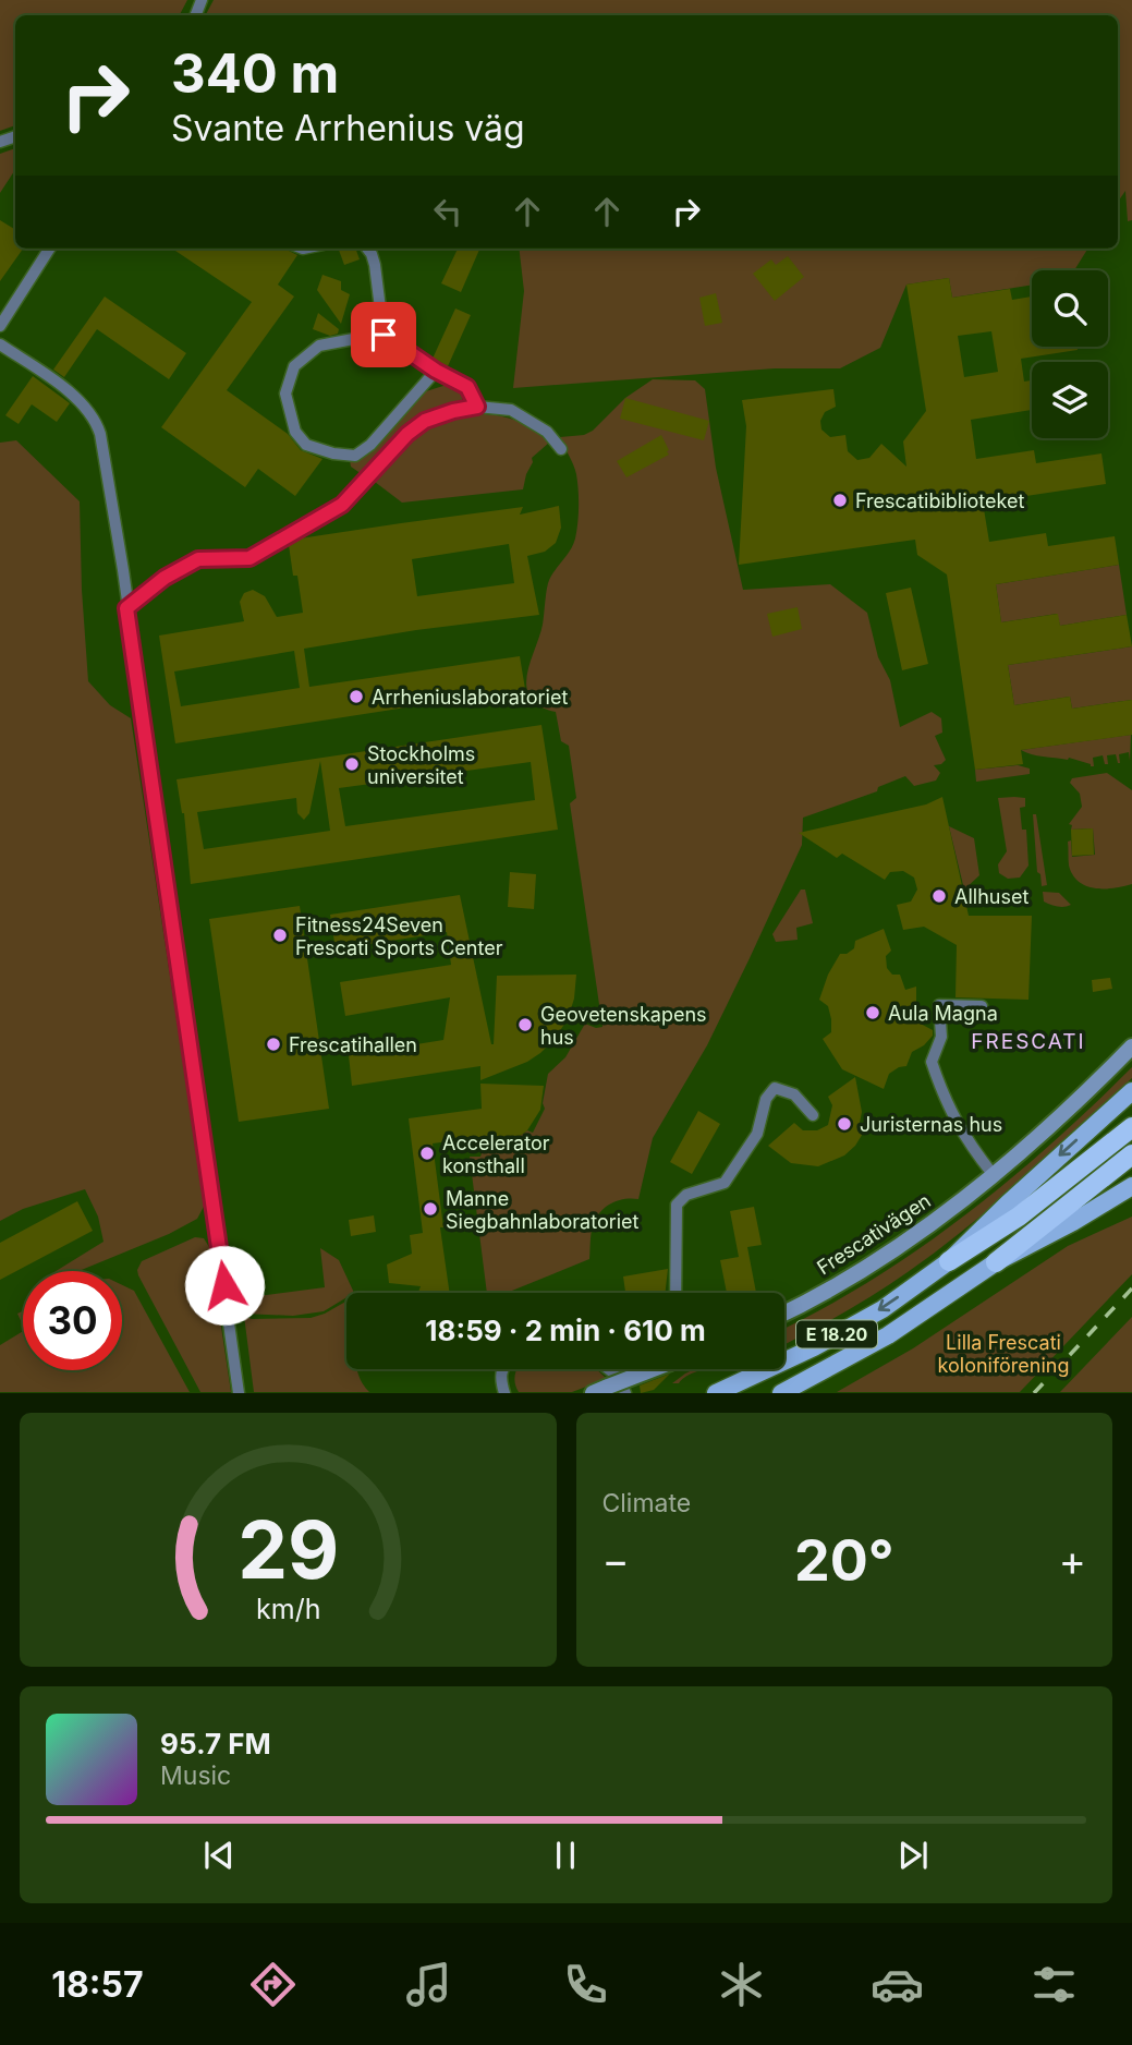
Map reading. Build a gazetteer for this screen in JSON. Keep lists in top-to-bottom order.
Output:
{
  "streets": {
    "main road": ["E 18.20"],
    "street": ["Frescativägen"]
  },
  "districts": ["FRESCATI"],
  "parks": ["Lilla Frescati koloniförening"],
  "places": [
    "Frescatibiblioteket",
    "Arrheniuslaboratoriet",
    "Stockholms universitet",
    "Allhuset",
    "Fitness24Seven Frescati Sports Center",
    "Aula Magna",
    "Geovetenskapens hus",
    "Frescatihallen",
    "Juristernas hus",
    "Accelerator konsthall",
    "Manne Siegbahnlaboratoriet"
  ],
  "page": {
    "turn": ["340 m", "Svante Arrhenius väg"],
    "limit": "30",
    "trip": "18:59 · 2 min · 610 m",
    "tile": "Climate",
    "heat": ["−", "20°", "+"],
    "song": ["95.7 FM", "Music"],
    "tabs": "18:57",
    "gauge": ["29", "km/h"]
  }
}
